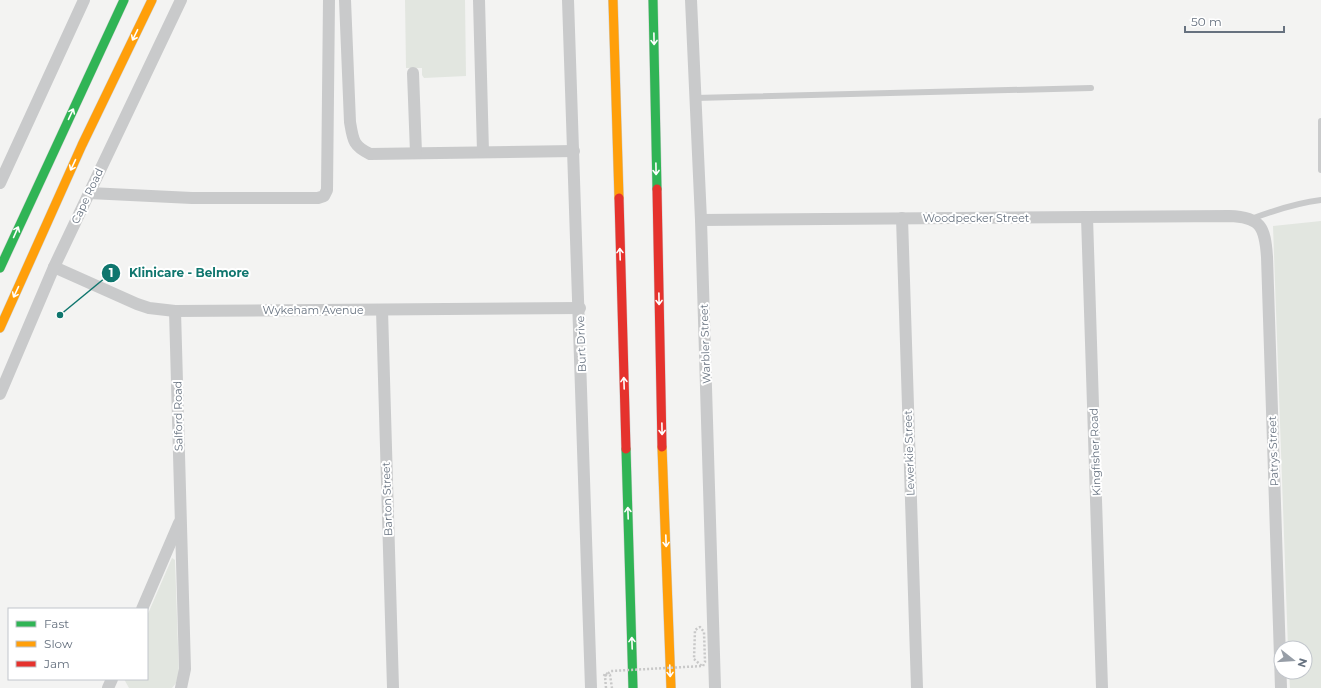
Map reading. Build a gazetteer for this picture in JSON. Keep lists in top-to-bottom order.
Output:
{
  "streets": {
    "street": [
      "Cape Road",
      "Woodpecker Street",
      "Wykeham Avenue",
      "Burt Drive",
      "Warbler Street",
      "Salford Road",
      "Patrys Street",
      "Kingfisher Road",
      "Lewerkie Street",
      "Barton Street"
    ]
  },
  "crossings": [
    ["Cape Road", "Wykeham Avenue"],
    ["Woodpecker Street", "Warbler Street"],
    ["Woodpecker Street", "Patrys Street"],
    ["Woodpecker Street", "Kingfisher Road"],
    ["Woodpecker Street", "Lewerkie Street"],
    ["Wykeham Avenue", "Burt Drive"],
    ["Wykeham Avenue", "Salford Road"],
    ["Wykeham Avenue", "Barton Street"]
  ],
  "places": ["Klinicare - Belmore"],
  "legend": ["Fast", "Slow", "Jam"],
  "scale_bar": "50 m",
  "north": "right"
}
